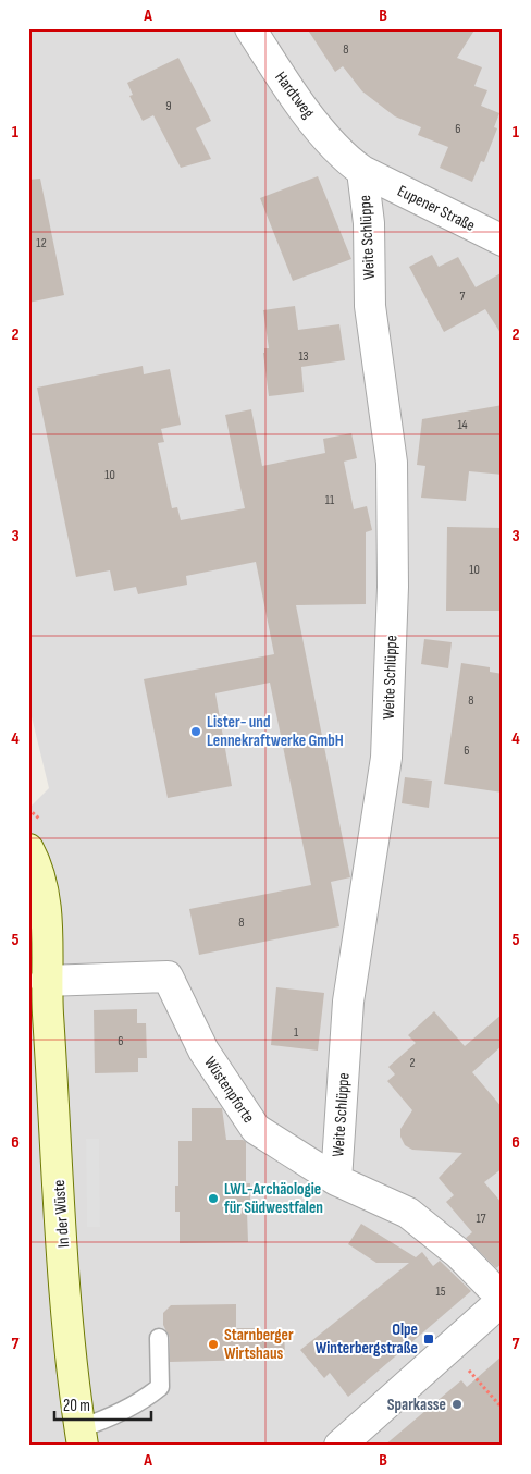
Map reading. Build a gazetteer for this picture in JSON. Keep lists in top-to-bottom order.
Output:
{
  "streets": {
    "street": [
      "Hardtweg",
      "Eupener Straße",
      "Weite Schlüppe",
      "Wüstenpforte",
      "In der Wüste"
    ]
  },
  "crossings": [
    ["Hardtweg", "Eupener Straße"],
    ["Hardtweg", "Weite Schlüppe"],
    ["Eupener Straße", "Weite Schlüppe"],
    ["Weite Schlüppe", "Wüstenpforte"],
    ["Wüstenpforte", "In der Wüste"]
  ],
  "places": {
    "other": [
      "Lister- und Lennekraftwerke GmbH",
      "LWL-Archäologie für Südwestfalen",
      "Starnberger Wirtshaus",
      "Sparkasse"
    ],
    "transit": ["Olpe Winterbergstraße"]
  },
  "house_numbers": [
    "8",
    "9",
    "6",
    "12",
    "7",
    "13",
    "14",
    "10",
    "11",
    "10",
    "8",
    "6",
    "8",
    "1",
    "6",
    "2",
    "17",
    "15"
  ],
  "scale_bar": "20 m",
  "grid": {
    "columns": ["A", "B"],
    "rows": [
      "1",
      "2",
      "3",
      "4",
      "5",
      "6",
      "7"
    ]
  }
}
